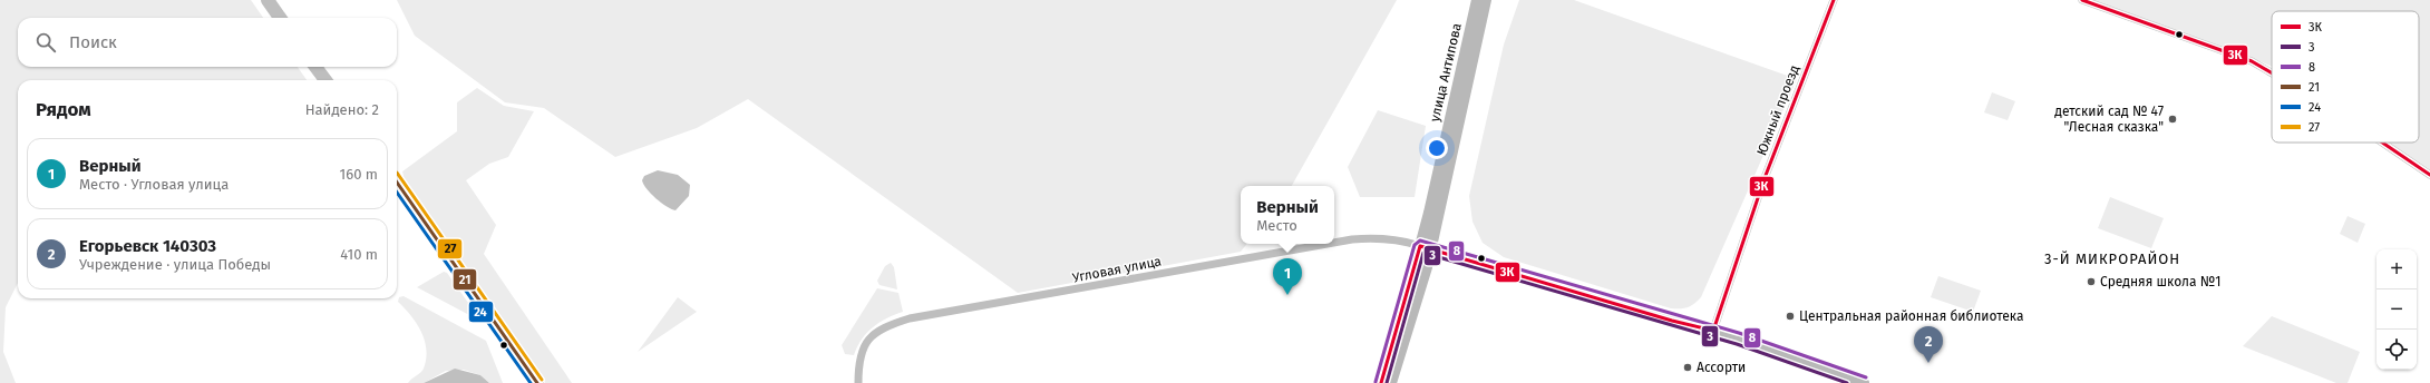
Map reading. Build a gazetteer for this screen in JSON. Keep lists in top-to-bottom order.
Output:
{
  "streets": {
    "main road": ["улица Антипова"],
    "street": ["Южный проезд", "Угловая улица"]
  },
  "crossings": [
    ["улица Антипова", "Угловая улица"]
  ],
  "districts": ["3-Й МИКРОРАЙОН"],
  "places": [
    "детский сад № 47 \"Лесная сказка\"",
    "Средняя школа №1",
    "Центральная районная библиотека",
    "Ассорти"
  ],
  "lines": [
    "transit line 3К",
    "transit line 27",
    "transit line 21",
    "transit line 24",
    "transit line 8",
    "transit line 3"
  ],
  "legend": [
    "3К",
    "3",
    "8",
    "21",
    "24",
    "27"
  ],
  "page": {
    "search": "Поиск",
    "heading": ["Рядом", "Найдено: 2"],
    "list": [
      {
        "mark": "1",
        "name": "Верный",
        "note": "Место · Угловая улица",
        "value": "160 m"
      },
      {
        "mark": "2",
        "name": "Егорьевск 140303",
        "note": "Учреждение · улица Победы",
        "value": "410 m"
      }
    ],
    "popup": ["Верный", "Место"],
    "map_buttons": ["+", "−"],
    "pins": ["1", "2"]
  }
}
